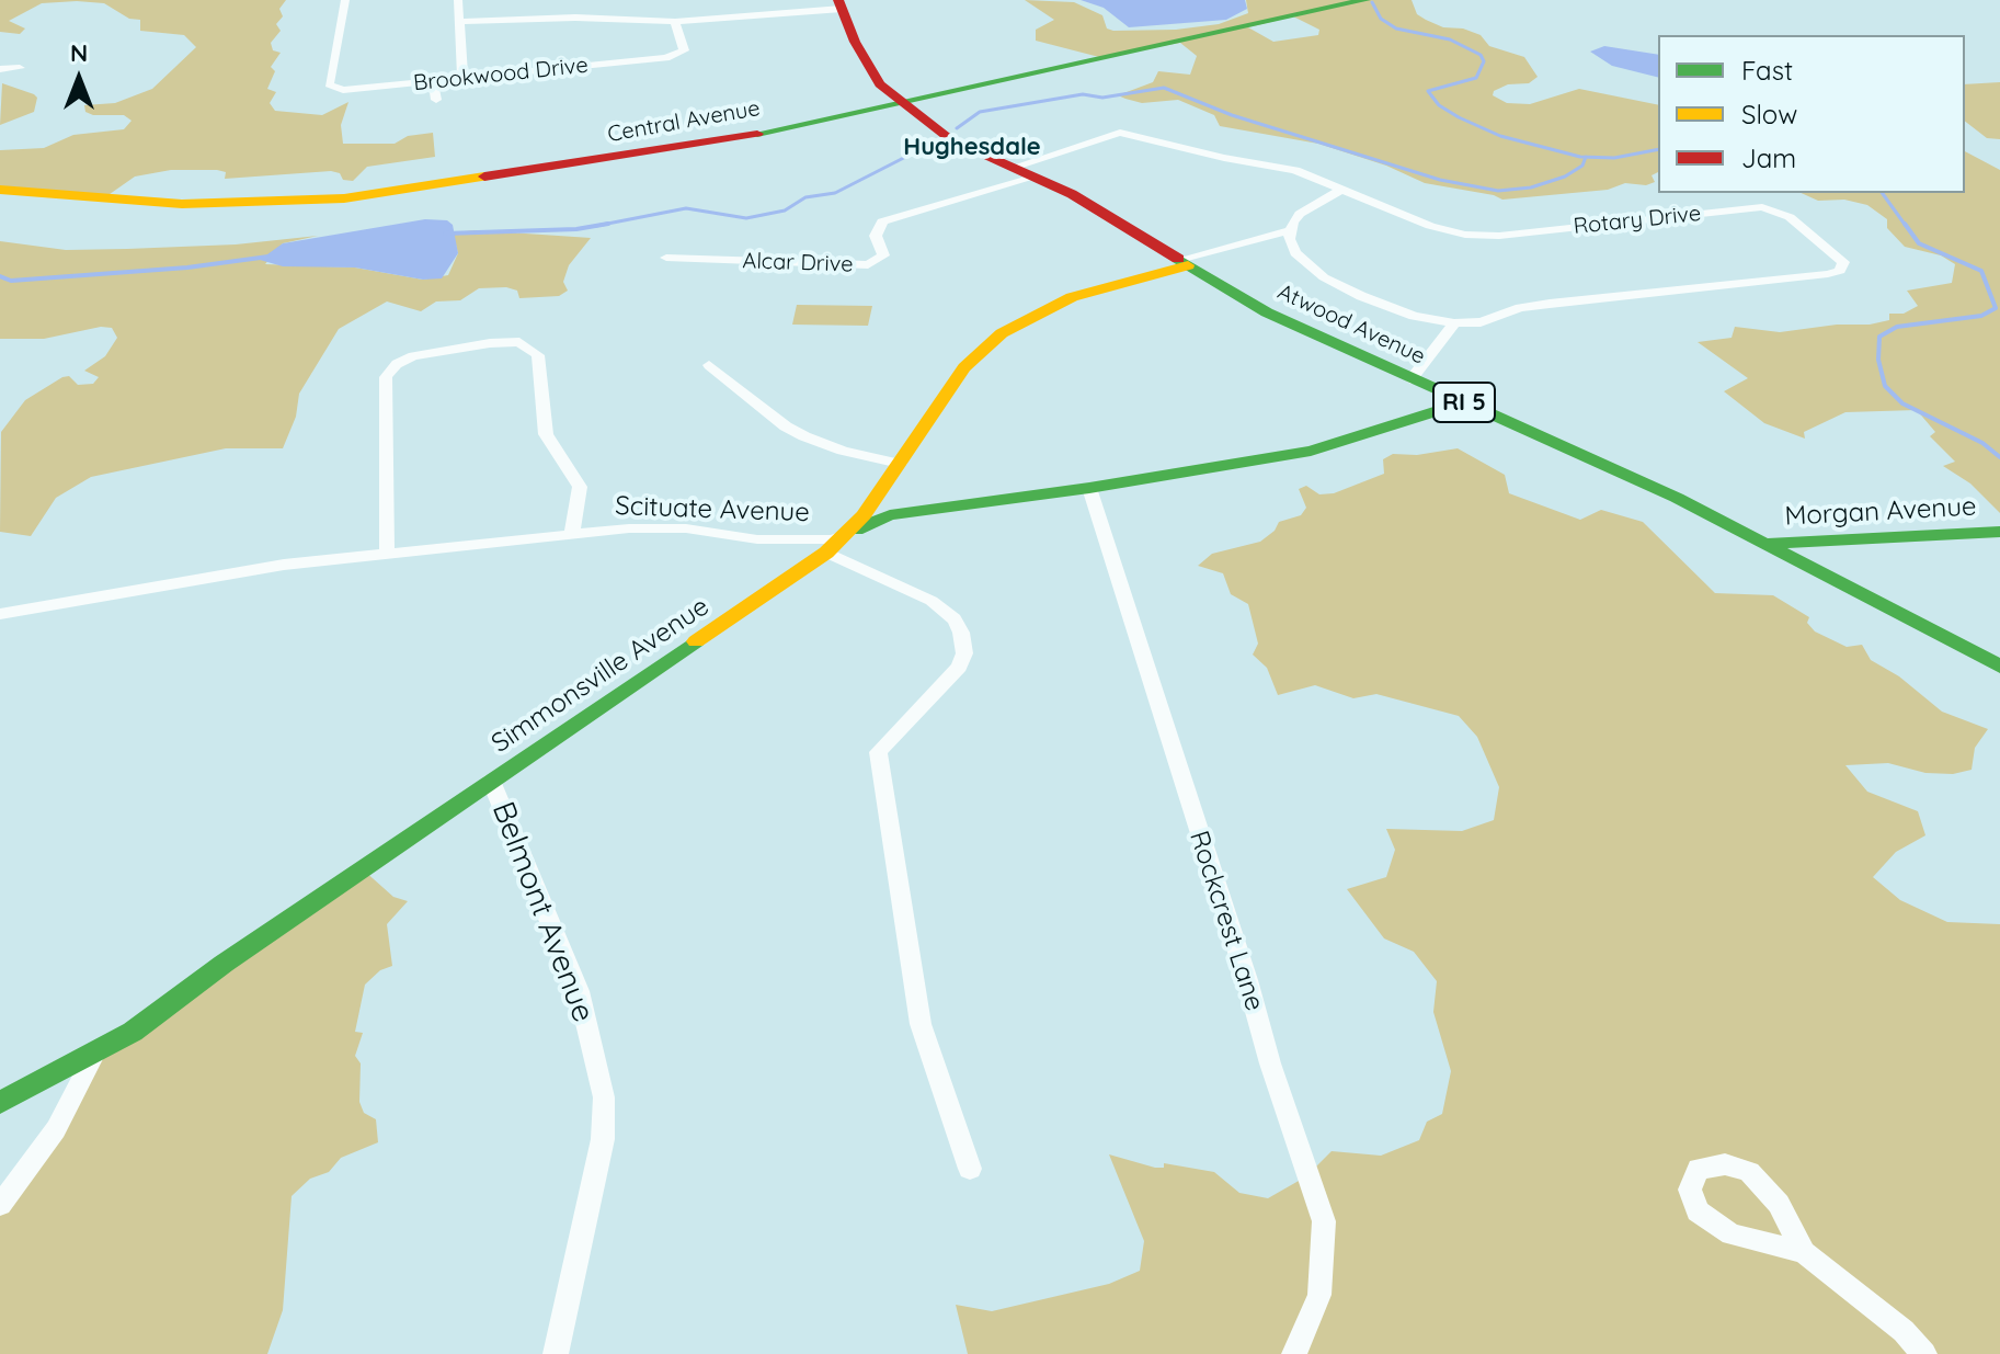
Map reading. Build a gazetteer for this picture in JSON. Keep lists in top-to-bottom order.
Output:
{
  "streets": {
    "street": [
      "Brookwood Drive",
      "Central Avenue",
      "Rotary Drive",
      "Alcar Drive",
      "Atwood Avenue",
      "RI 5",
      "Scituate Avenue",
      "Morgan Avenue",
      "Simmonsville Avenue",
      "Belmont Avenue",
      "Rockcrest Lane"
    ]
  },
  "crossings": [
    ["Central Avenue", "Atwood Avenue"],
    ["Rotary Drive", "Atwood Avenue"],
    ["Alcar Drive", "Atwood Avenue"],
    ["Atwood Avenue", "Scituate Avenue"],
    ["Atwood Avenue", "Morgan Avenue"],
    ["Atwood Avenue", "Simmonsville Avenue"],
    ["Scituate Avenue", "Simmonsville Avenue"],
    ["Scituate Avenue", "Rockcrest Lane"],
    ["Simmonsville Avenue", "Belmont Avenue"]
  ],
  "districts": ["Hughesdale"],
  "legend": ["Fast", "Slow", "Jam"],
  "north": "top"
}
